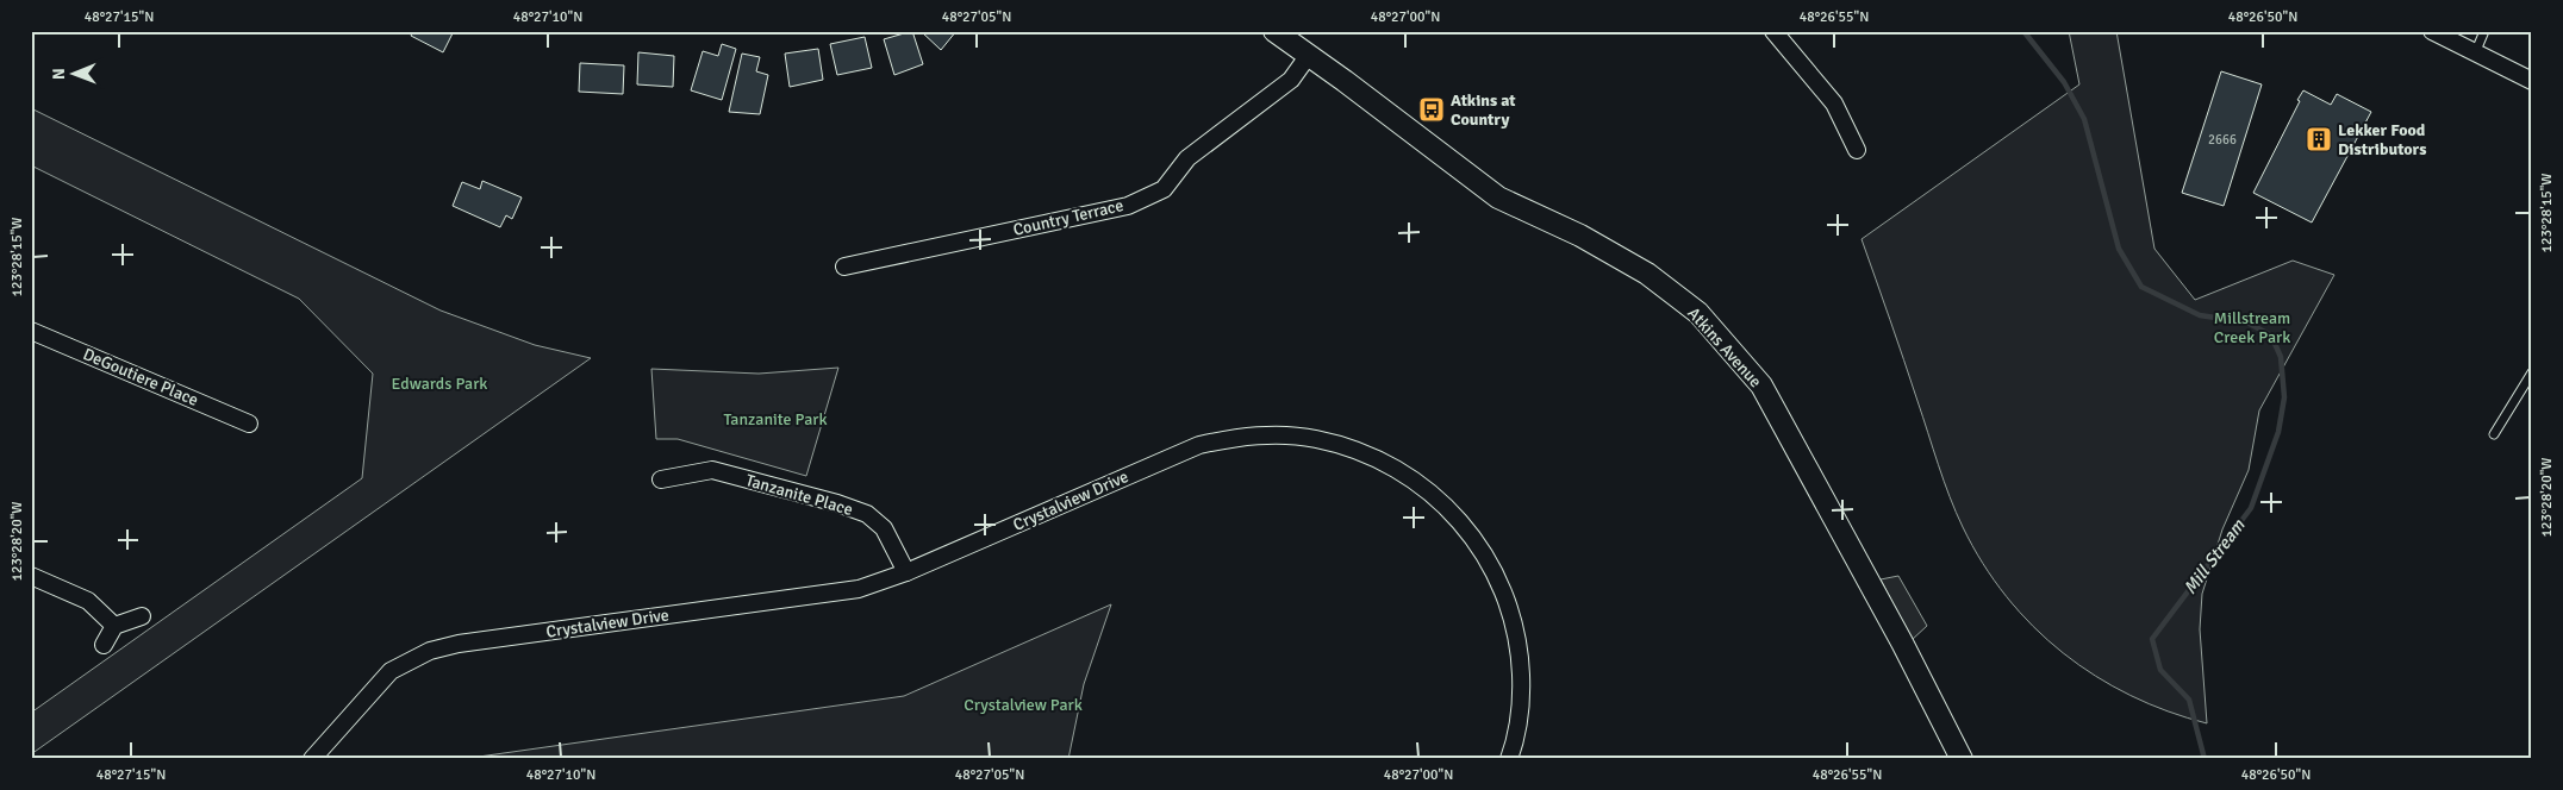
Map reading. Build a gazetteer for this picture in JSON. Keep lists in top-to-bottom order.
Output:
{
  "streets": {
    "street": [
      "Country Terrace",
      "Atkins Avenue",
      "DeGoutiere Place",
      "Tanzanite Place",
      "Crystalview Drive"
    ]
  },
  "crossings": [
    ["Country Terrace", "Atkins Avenue"],
    ["Tanzanite Place", "Crystalview Drive"]
  ],
  "water": ["Mill Stream"],
  "parks": [
    "Millstream Creek Park",
    "Edwards Park",
    "Tanzanite Park",
    "Crystalview Park"
  ],
  "places": {
    "bus stop": ["Atkins at Country"],
    "building": ["Lekker Food Distributors"]
  },
  "house_numbers": ["2666"],
  "north": "left",
  "coordinates": [
    "48°27'15\"N",
    "48°27'10\"N",
    "48°27'05\"N",
    "48°27'00\"N",
    "48°26'55\"N",
    "48°26'50\"N",
    "123°28'15\"W",
    "123°28'20\"W"
  ]
}
